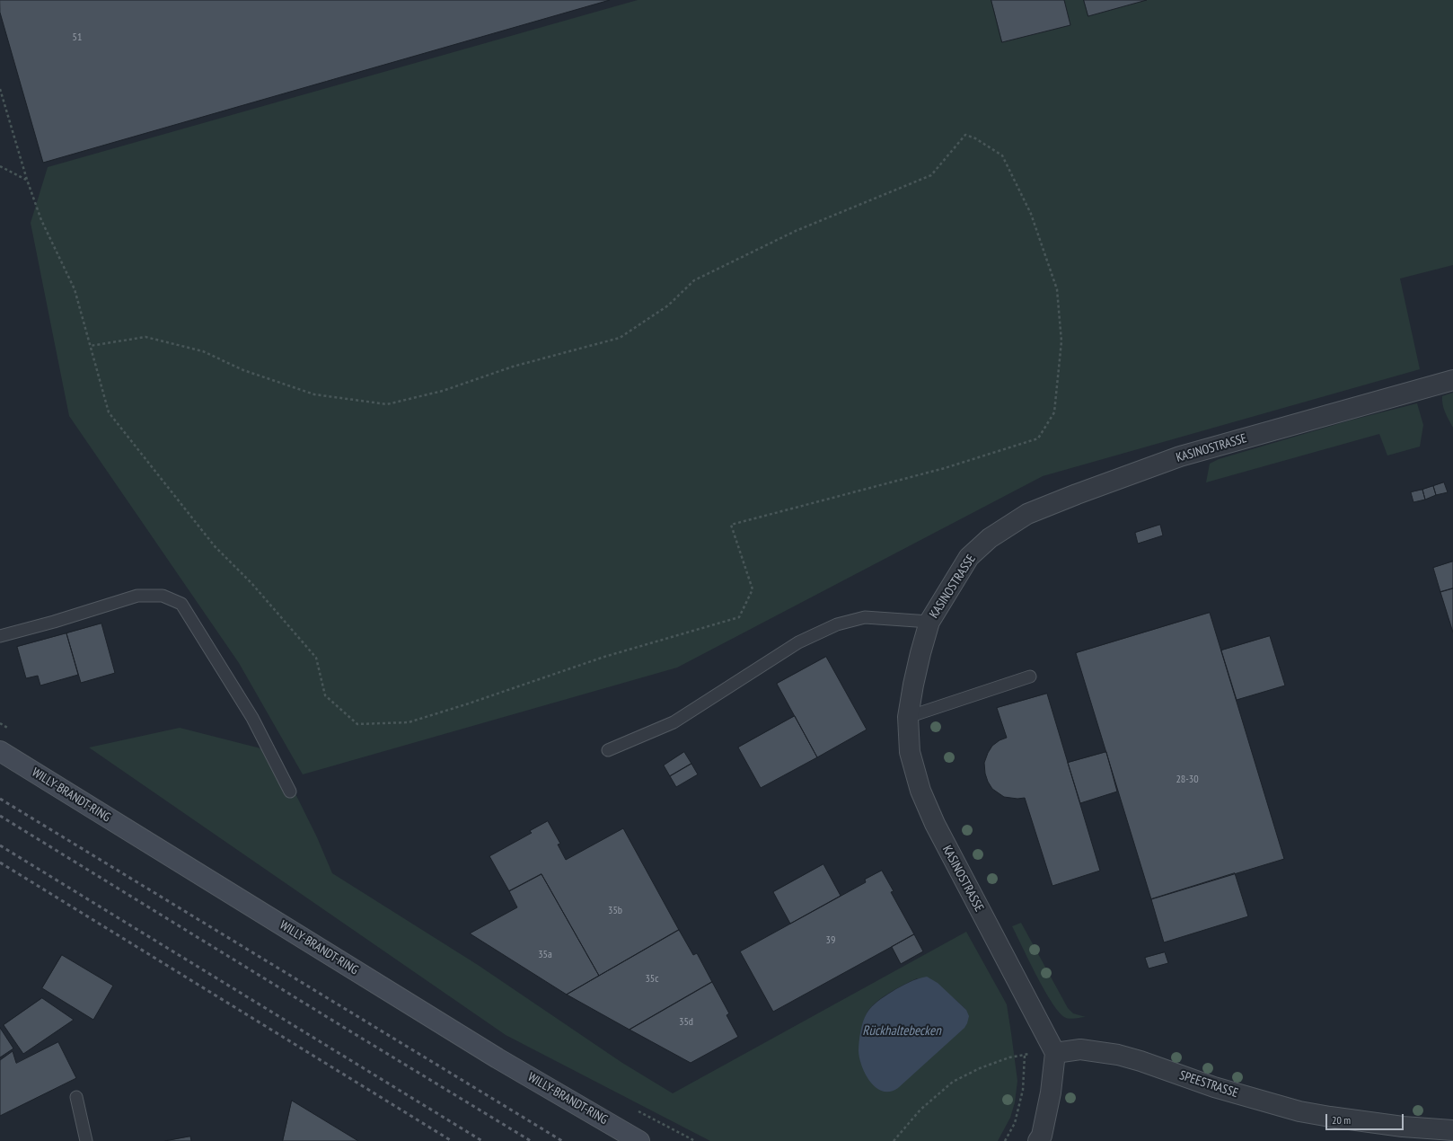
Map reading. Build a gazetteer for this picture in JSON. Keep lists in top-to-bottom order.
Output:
{
  "streets": {
    "main road": ["WILLY-BRANDT-RING"],
    "street": ["KASINOSTRASSE", "SPEESTRASSE"]
  },
  "crossings": [
    ["KASINOSTRASSE", "SPEESTRASSE"]
  ],
  "water": ["Rückhaltebecken"],
  "house_numbers": [
    "51",
    "28-30",
    "35b",
    "39",
    "35a",
    "35c",
    "35d"
  ],
  "scale_bar": "20 m"
}
